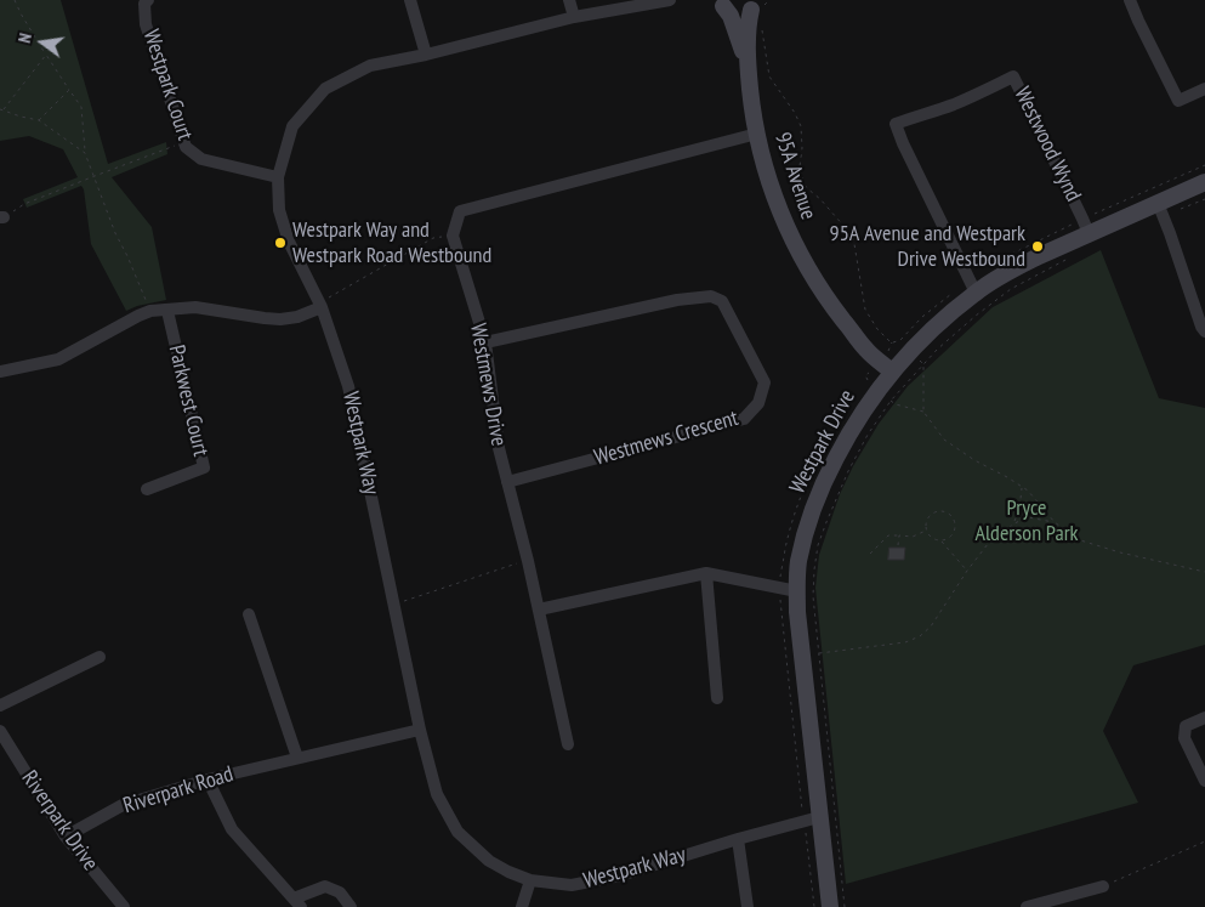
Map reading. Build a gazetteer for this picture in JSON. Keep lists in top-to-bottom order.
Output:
{
  "streets": {
    "street": [
      "Westpark Court",
      "Westwood Wynd",
      "95A Avenue",
      "Westmews Drive",
      "Parkwest Court",
      "Westmews Crescent",
      "Westpark Drive",
      "Westpark Way",
      "Riverpark Road",
      "Riverpark Drive"
    ]
  },
  "crossings": [
    ["Westpark Court", "Westpark Way"],
    ["Westwood Wynd", "Westpark Drive"],
    ["95A Avenue", "Westpark Drive"],
    ["Westmews Drive", "Westmews Crescent"],
    ["Westpark Drive", "Westpark Way"],
    ["Westpark Way", "Riverpark Road"],
    ["Riverpark Road", "Riverpark Drive"]
  ],
  "parks": ["Pryce Alderson Park"],
  "places": ["Westpark Way and Westpark Road Westbound", "95A Avenue and Westpark Drive Westbound"],
  "north": "left"
}
